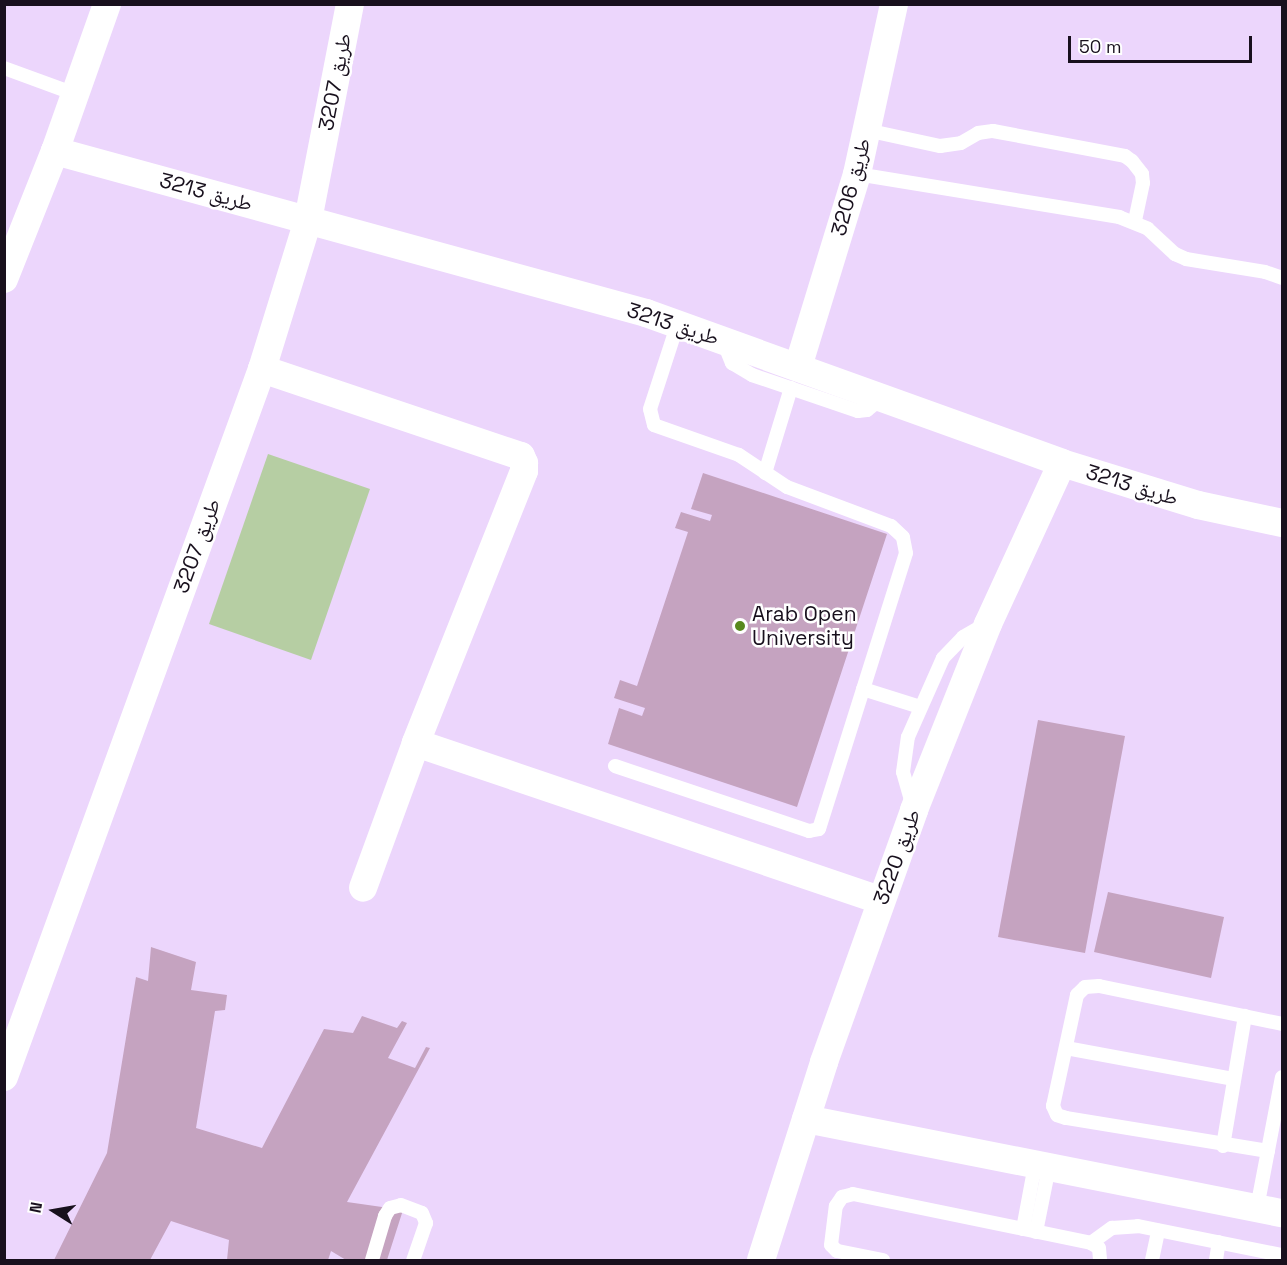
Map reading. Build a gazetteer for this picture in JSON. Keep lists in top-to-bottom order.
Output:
{
  "streets": {
    "street": [
      "طريق 3207",
      "طريق 3206",
      "طريق 3213",
      "طريق 3220"
    ]
  },
  "crossings": [
    ["طريق 3207", "طريق 3213"],
    ["طريق 3206", "طريق 3213"],
    ["طريق 3213", "طريق 3220"]
  ],
  "places": ["Arab Open University"],
  "scale_bar": "50 m",
  "north": "left"
}
